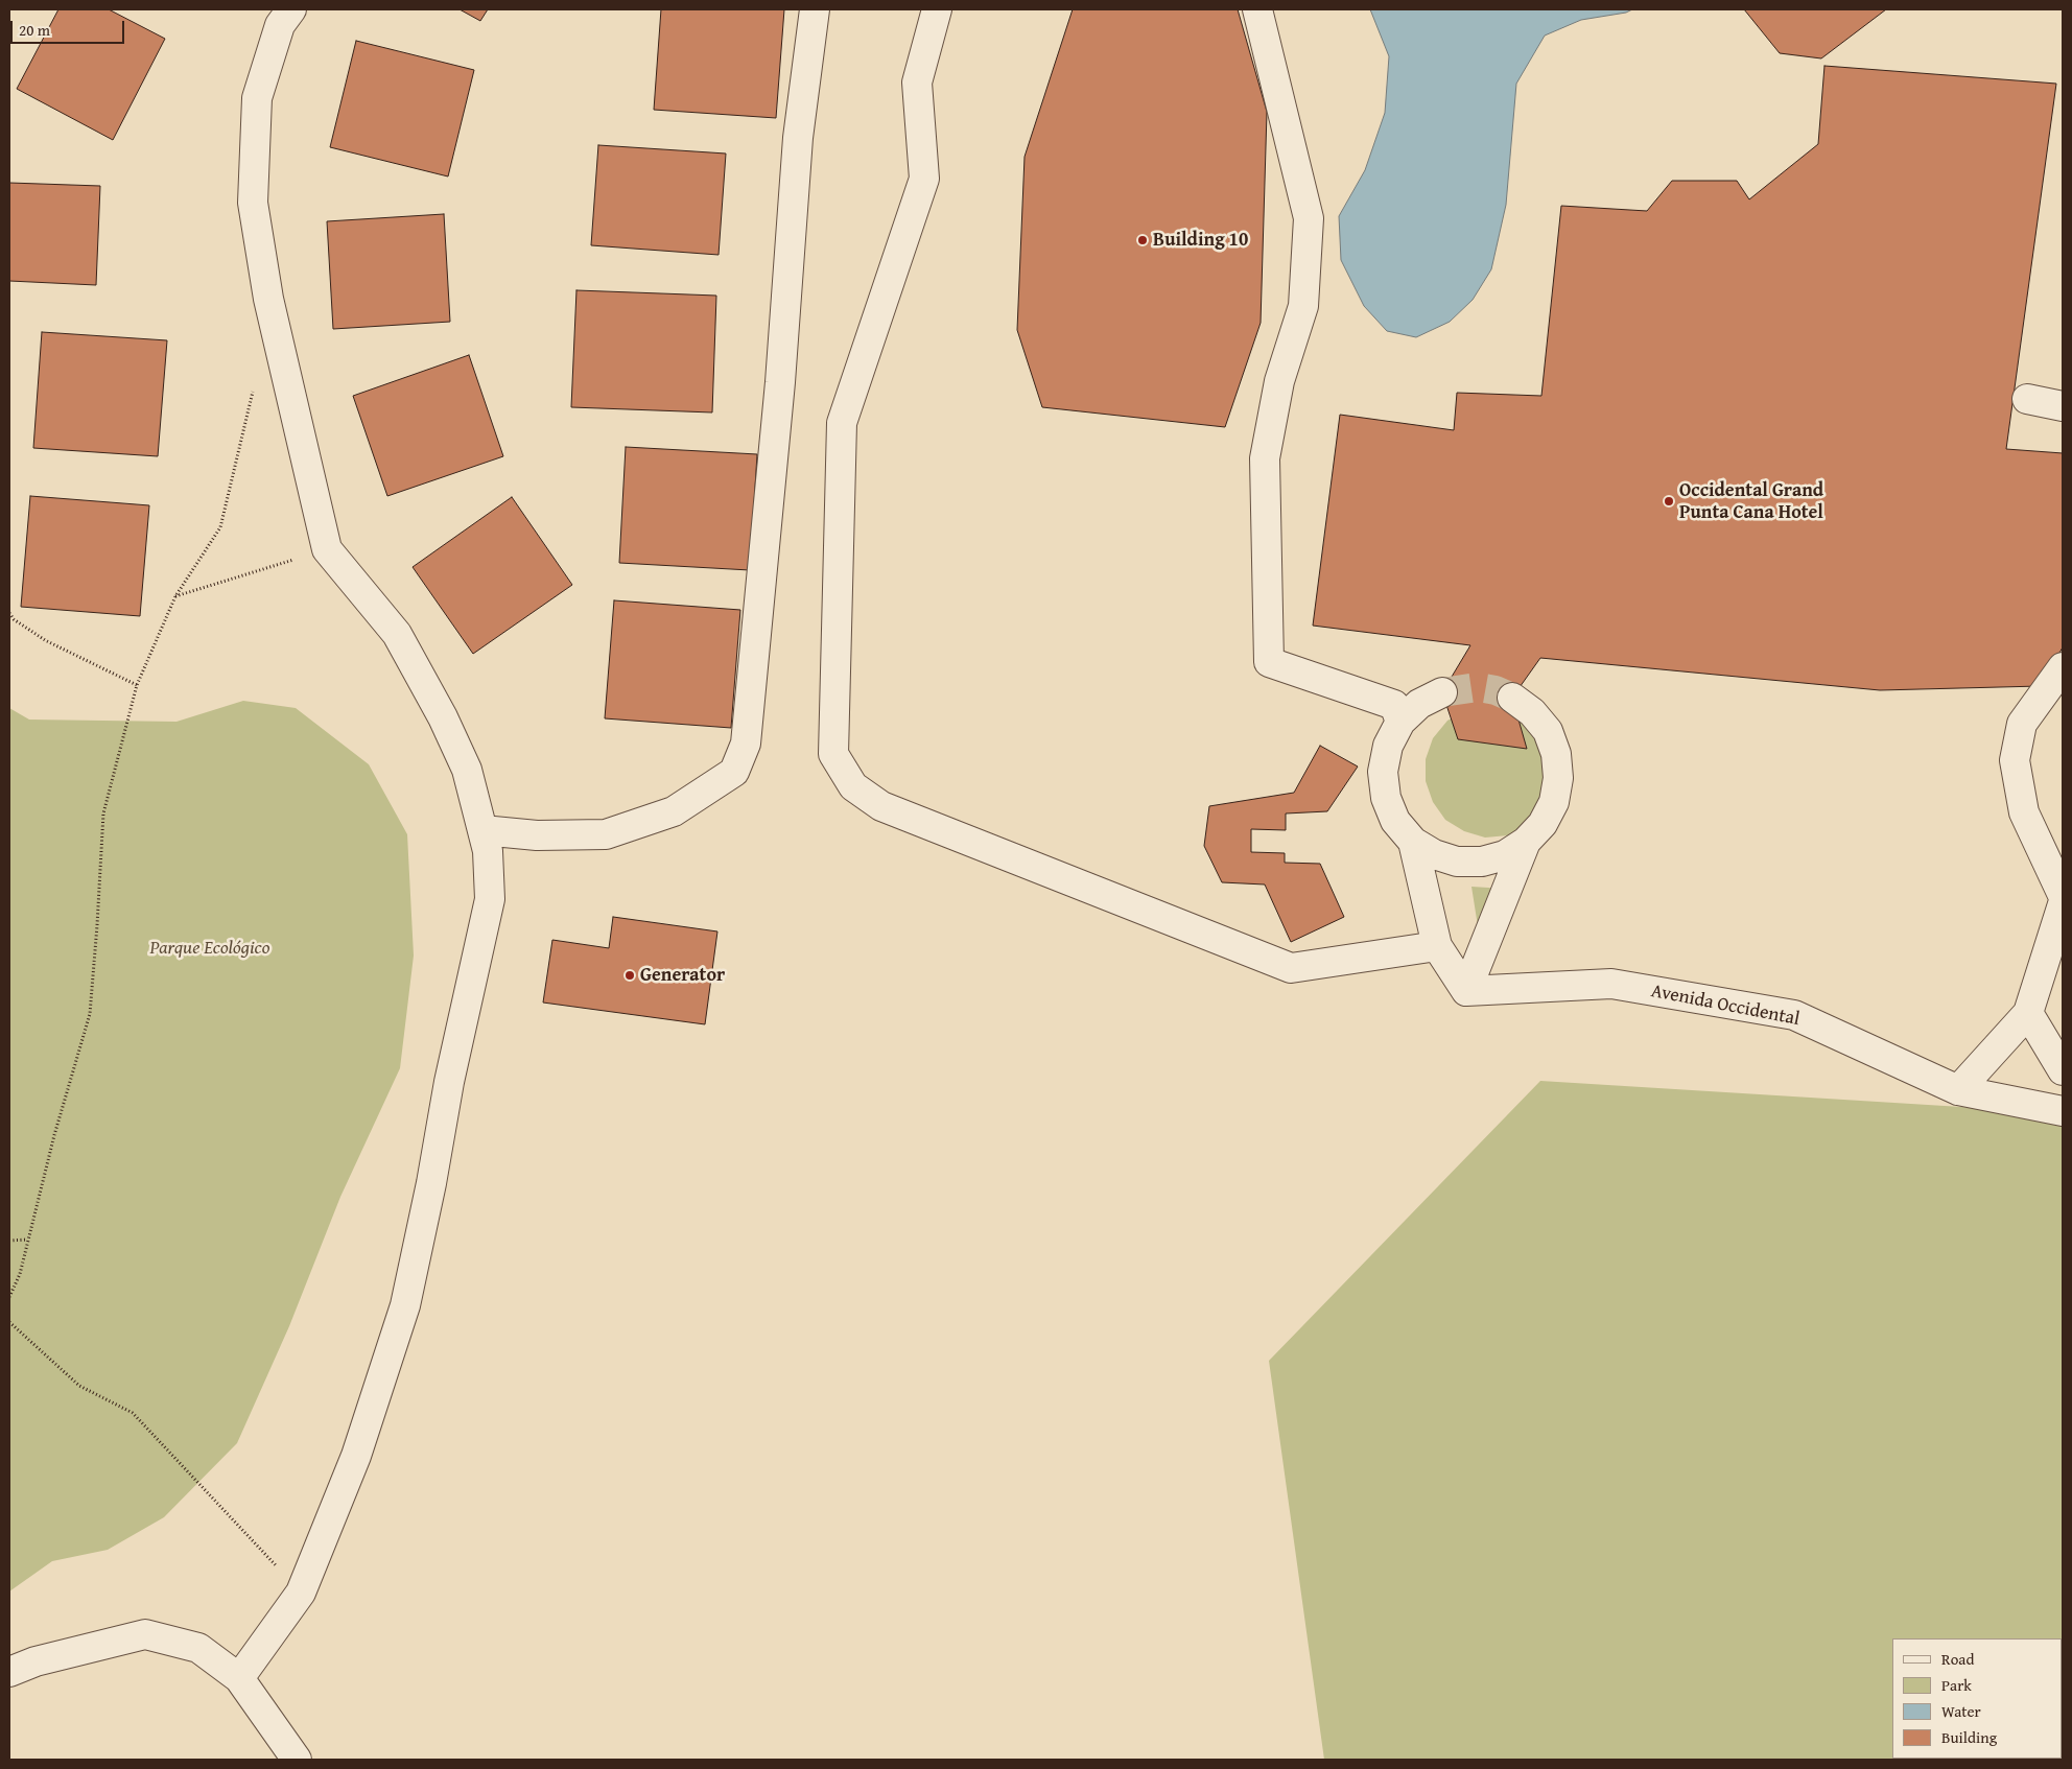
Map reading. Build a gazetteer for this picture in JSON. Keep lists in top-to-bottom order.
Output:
{
  "streets": {
    "street": ["Avenida Occidental"]
  },
  "parks": ["Parque Ecológico"],
  "places": ["Building 10", "Occidental Grand Punta Cana Hotel", "Generator"],
  "legend": [
    "Road",
    "Park",
    "Water",
    "Building"
  ],
  "scale_bar": "20 m"
}
